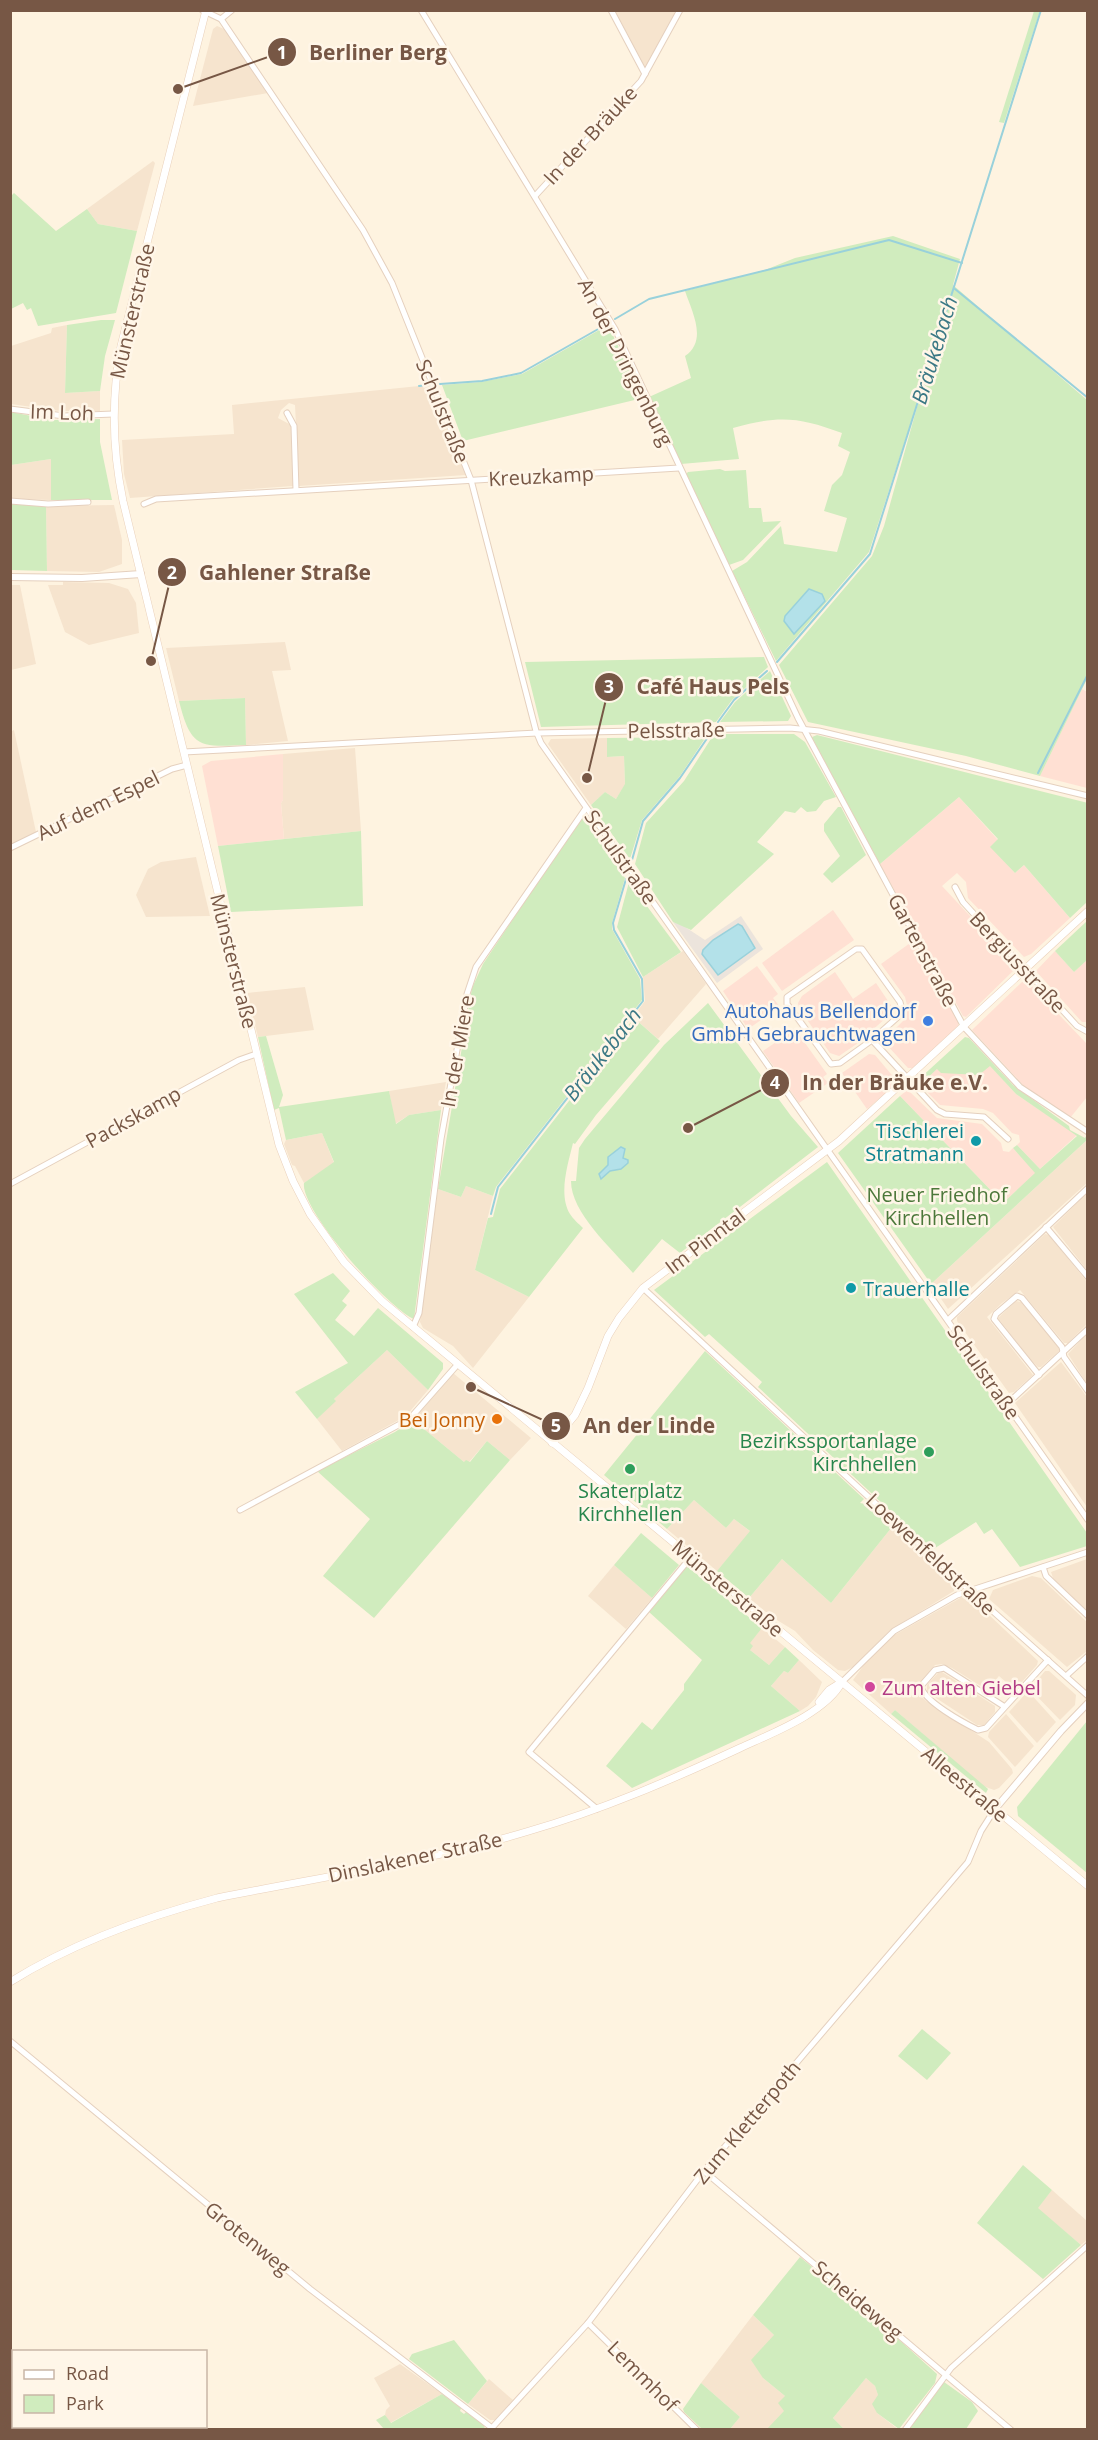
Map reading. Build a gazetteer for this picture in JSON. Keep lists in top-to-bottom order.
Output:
{
  "streets": {
    "main road": [
      "Münsterstraße",
      "Im Pinntal",
      "Alleestraße",
      "Dinslakener Straße"
    ],
    "street": [
      "In der Bräuke",
      "An der Dringenburg",
      "Schulstraße",
      "Im Loh",
      "Kreuzkamp",
      "Pelsstraße",
      "Auf dem Espel",
      "Gartenstraße",
      "Bergiusstraße",
      "In der Miere",
      "Packskamp",
      "Loewenfeldstraße",
      "Zum Kletterpoth",
      "Grotenweg",
      "Scheideweg",
      "Lemmhof"
    ]
  },
  "crossings": [
    ["In der Bräuke", "An der Dringenburg"],
    ["Münsterstraße", "Im Loh"],
    ["Münsterstraße", "Pelsstraße"],
    ["Münsterstraße", "Auf dem Espel"],
    ["Münsterstraße", "In der Miere"],
    ["Münsterstraße", "Packskamp"],
    ["Münsterstraße", "Im Pinntal"],
    ["Münsterstraße", "Alleestraße"],
    ["Münsterstraße", "Dinslakener Straße"],
    ["An der Dringenburg", "Kreuzkamp"],
    ["An der Dringenburg", "Pelsstraße"],
    ["An der Dringenburg", "Gartenstraße"],
    ["Schulstraße", "Kreuzkamp"],
    ["Schulstraße", "Pelsstraße"],
    ["Schulstraße", "In der Miere"],
    ["Schulstraße", "Im Pinntal"],
    ["Pelsstraße", "Gartenstraße"],
    ["Gartenstraße", "Im Pinntal"],
    ["Bergiusstraße", "Im Pinntal"],
    ["Im Pinntal", "Loewenfeldstraße"],
    ["Alleestraße", "Dinslakener Straße"],
    ["Alleestraße", "Zum Kletterpoth"],
    ["Zum Kletterpoth", "Grotenweg"],
    ["Zum Kletterpoth", "Scheideweg"],
    ["Zum Kletterpoth", "Lemmhof"]
  ],
  "water": ["Bräukebach"],
  "parks": ["Neuer Friedhof Kirchhellen"],
  "places": [
    "Berliner Berg",
    "Gahlener Straße",
    "Café Haus Pels",
    "Autohaus Bellendorf GmbH Gebrauchtwagen",
    "In der Bräuke e.V.",
    "Tischlerei Stratmann",
    "Trauerhalle",
    "An der Linde",
    "Bei Jonny",
    "Bezirkssportanlage Kirchhellen",
    "Skaterplatz Kirchhellen",
    "Zum alten Giebel"
  ],
  "legend": ["Road", "Park"]
}
